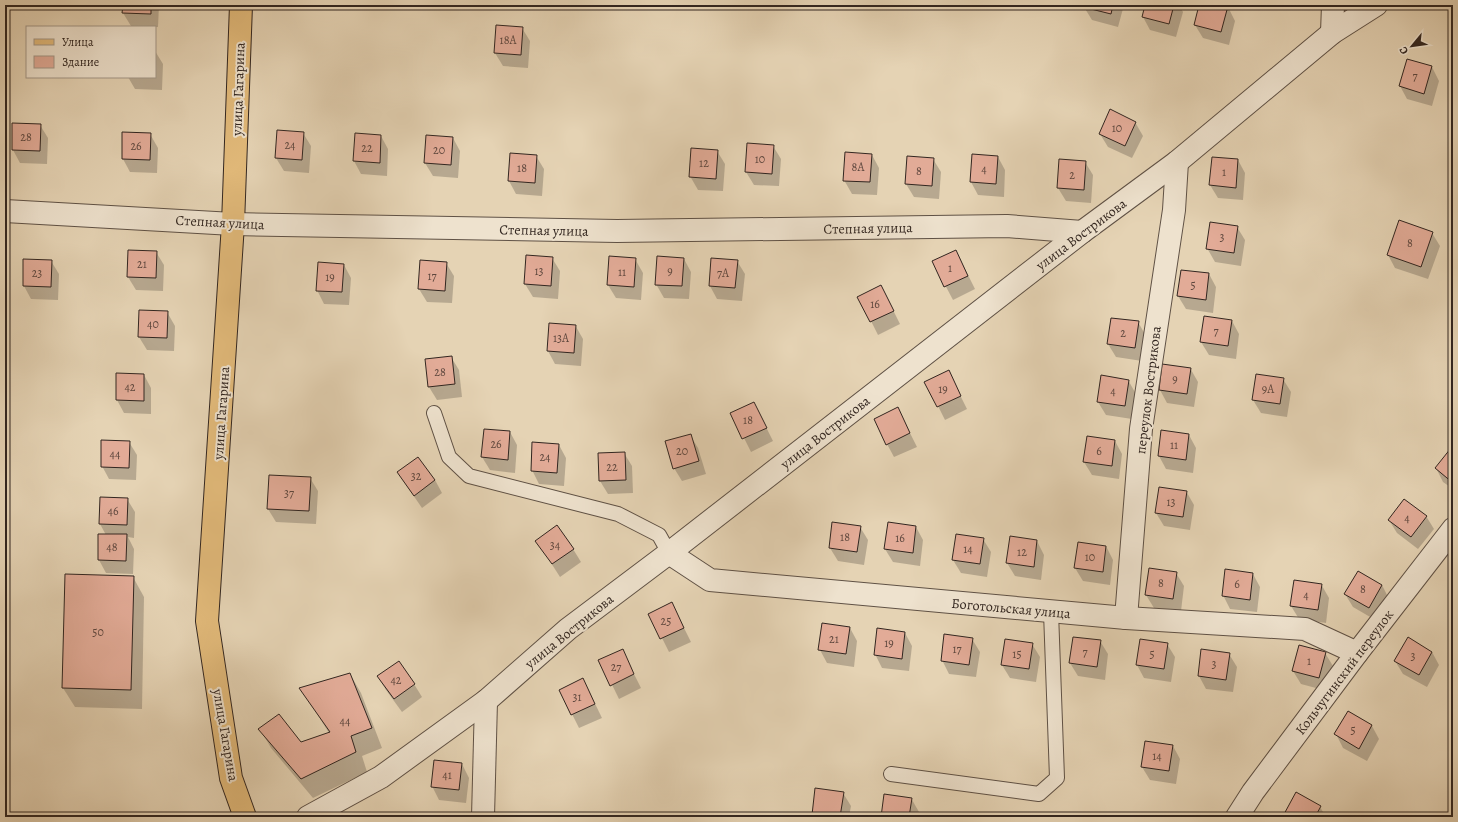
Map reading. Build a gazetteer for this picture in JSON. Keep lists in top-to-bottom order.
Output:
{
  "streets": {
    "main road": ["улица Гагарина"],
    "street": [
      "Степная улица",
      "улица Вострикова",
      "переулок Вострикова",
      "Боготольская улица",
      "Кольчугинский переулок"
    ]
  },
  "crossings": [
    ["улица Гагарина", "Степная улица"],
    ["Степная улица", "улица Вострикова"],
    ["улица Вострикова", "переулок Вострикова"],
    ["улица Вострикова", "Боготольская улица"],
    ["переулок Вострикова", "Боготольская улица"],
    ["Боготольская улица", "Кольчугинский переулок"]
  ],
  "house_numbers": [
    "18А",
    "7",
    "10",
    "28",
    "24",
    "26",
    "22",
    "20",
    "10",
    "12",
    "8А",
    "18",
    "4",
    "8",
    "1",
    "2",
    "3",
    "8",
    "21",
    "1",
    "13",
    "9",
    "11",
    "23",
    "7А",
    "17",
    "19",
    "5",
    "16",
    "40",
    "7",
    "2",
    "13А",
    "28",
    "9",
    "42",
    "19",
    "9А",
    "4",
    "18",
    "26",
    "11",
    "20",
    "6",
    "44",
    "24",
    "22",
    "32",
    "37",
    "13",
    "46",
    "4",
    "18",
    "16",
    "34",
    "48",
    "14",
    "12",
    "10",
    "8",
    "6",
    "8",
    "4",
    "25",
    "50",
    "21",
    "19",
    "17",
    "7",
    "15",
    "5",
    "3",
    "1",
    "3",
    "27",
    "42",
    "31",
    "44",
    "5",
    "14",
    "41"
  ],
  "legend": ["Улица", "Здание"],
  "north": "bottom left"
}
